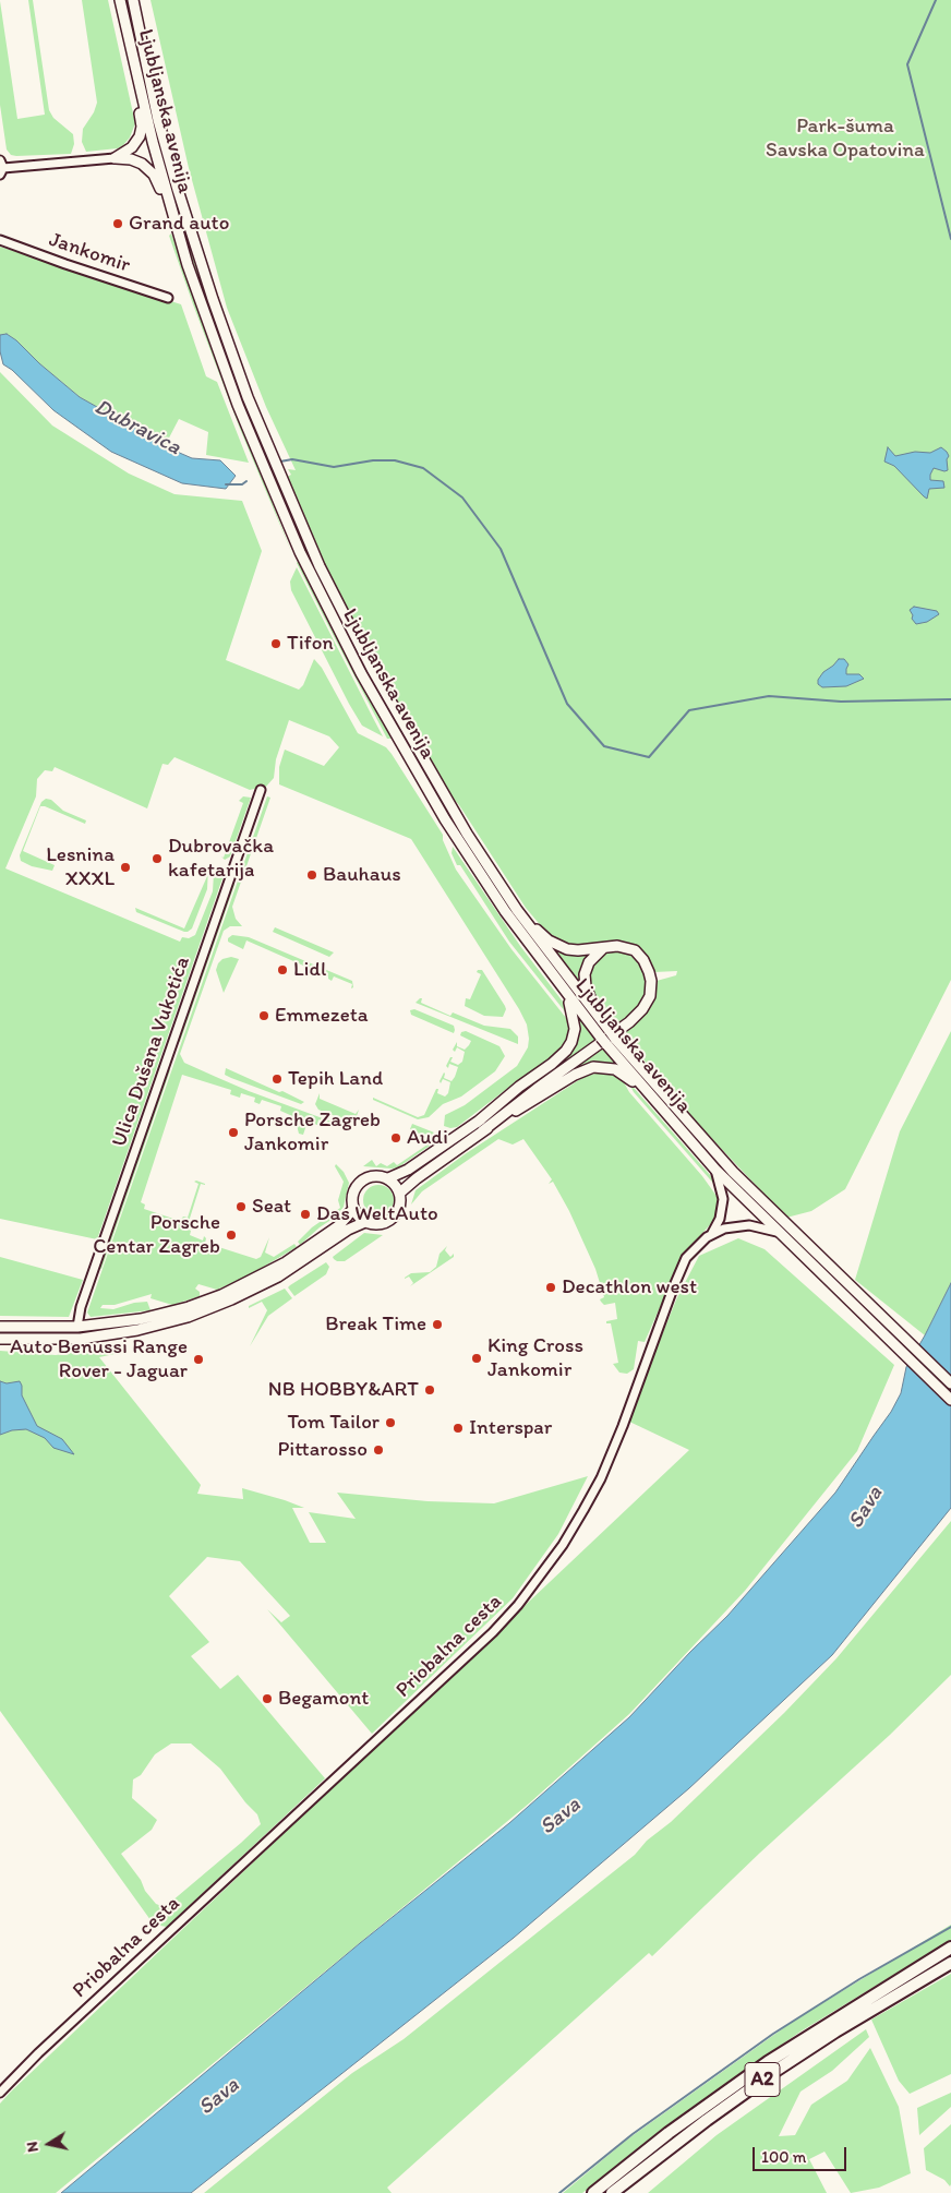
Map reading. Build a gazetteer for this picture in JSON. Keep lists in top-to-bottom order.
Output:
{
  "streets": {
    "highway": ["A2"],
    "main road": ["Ljubljanska avenija"],
    "street": ["Jankomir", "Ulica Dušana Vukotića", "Priobalna cesta"]
  },
  "crossings": [
    ["Ljubljanska avenija", "Priobalna cesta"]
  ],
  "water": ["Dubravica", "Sava"],
  "parks": ["Park-šuma Savska Opatovina"],
  "places": [
    "Grand auto",
    "Tifon",
    "Dubrovačka kafetarija",
    "Lesnina XXXL",
    "Bauhaus",
    "Lidl",
    "Emmezeta",
    "Tepih Land",
    "Porsche Zagreb Jankomir",
    "Audi",
    "Seat",
    "Das WeltAuto",
    "Porsche Centar Zagreb",
    "Decathlon west",
    "Break Time",
    "King Cross Jankomir",
    "Auto Benussi Range Rover - Jaguar",
    "NB HOBBY&ART",
    "Tom Tailor",
    "Interspar",
    "Pittarosso",
    "Begamont"
  ],
  "scale_bar": "100 m",
  "north": "left"
}
